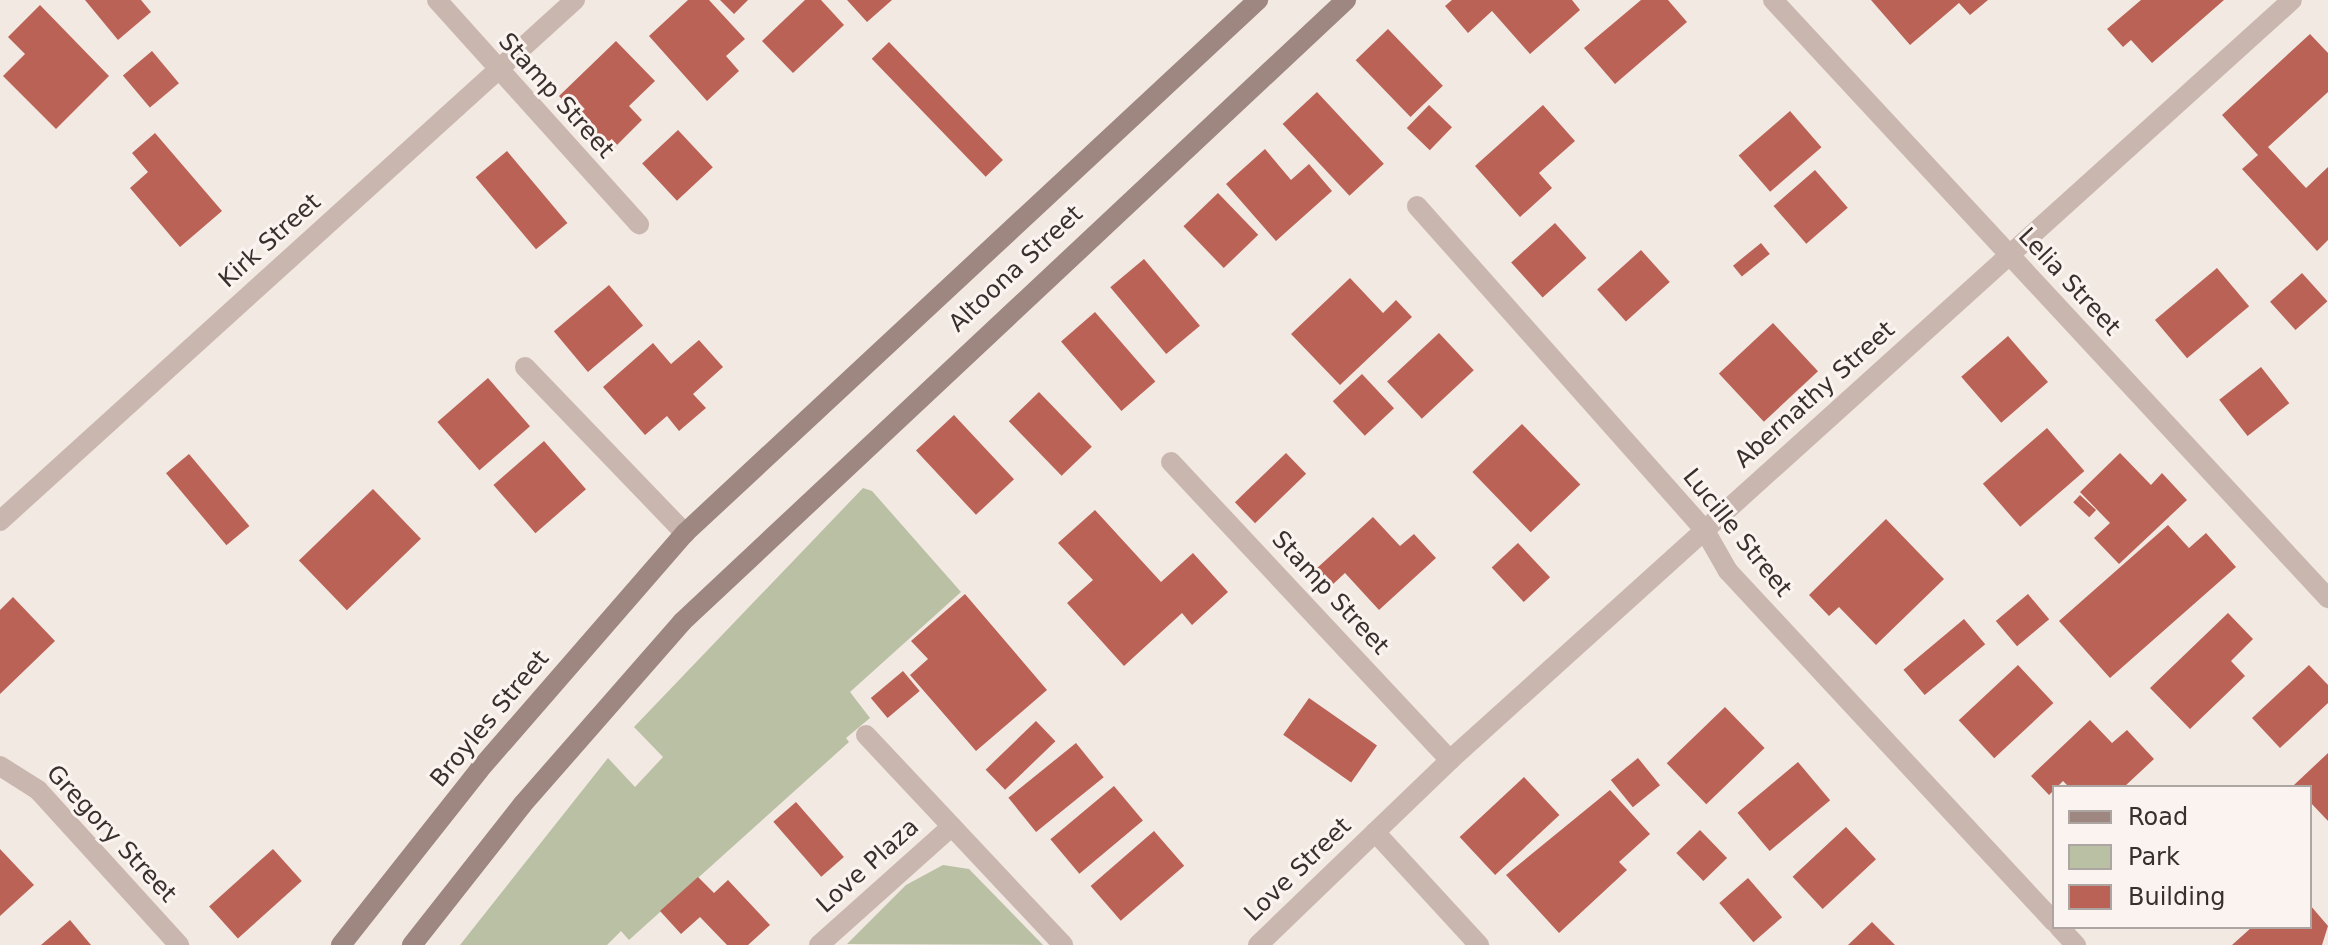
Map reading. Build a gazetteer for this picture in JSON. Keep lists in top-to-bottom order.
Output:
{
  "streets": {
    "main road": ["Altoona Street", "Broyles Street"],
    "street": [
      "Stamp Street",
      "Kirk Street",
      "Lelia Street",
      "Abernathy Street",
      "Lucille Street",
      "Gregory Street",
      "Love Plaza",
      "Love Street"
    ]
  },
  "crossings": [
    ["Stamp Street", "Kirk Street"],
    ["Stamp Street", "Abernathy Street"],
    ["Altoona Street", "Broyles Street"],
    ["Lelia Street", "Abernathy Street"],
    ["Abernathy Street", "Lucille Street"],
    ["Abernathy Street", "Love Street"]
  ],
  "legend": ["Road", "Park", "Building"]
}
